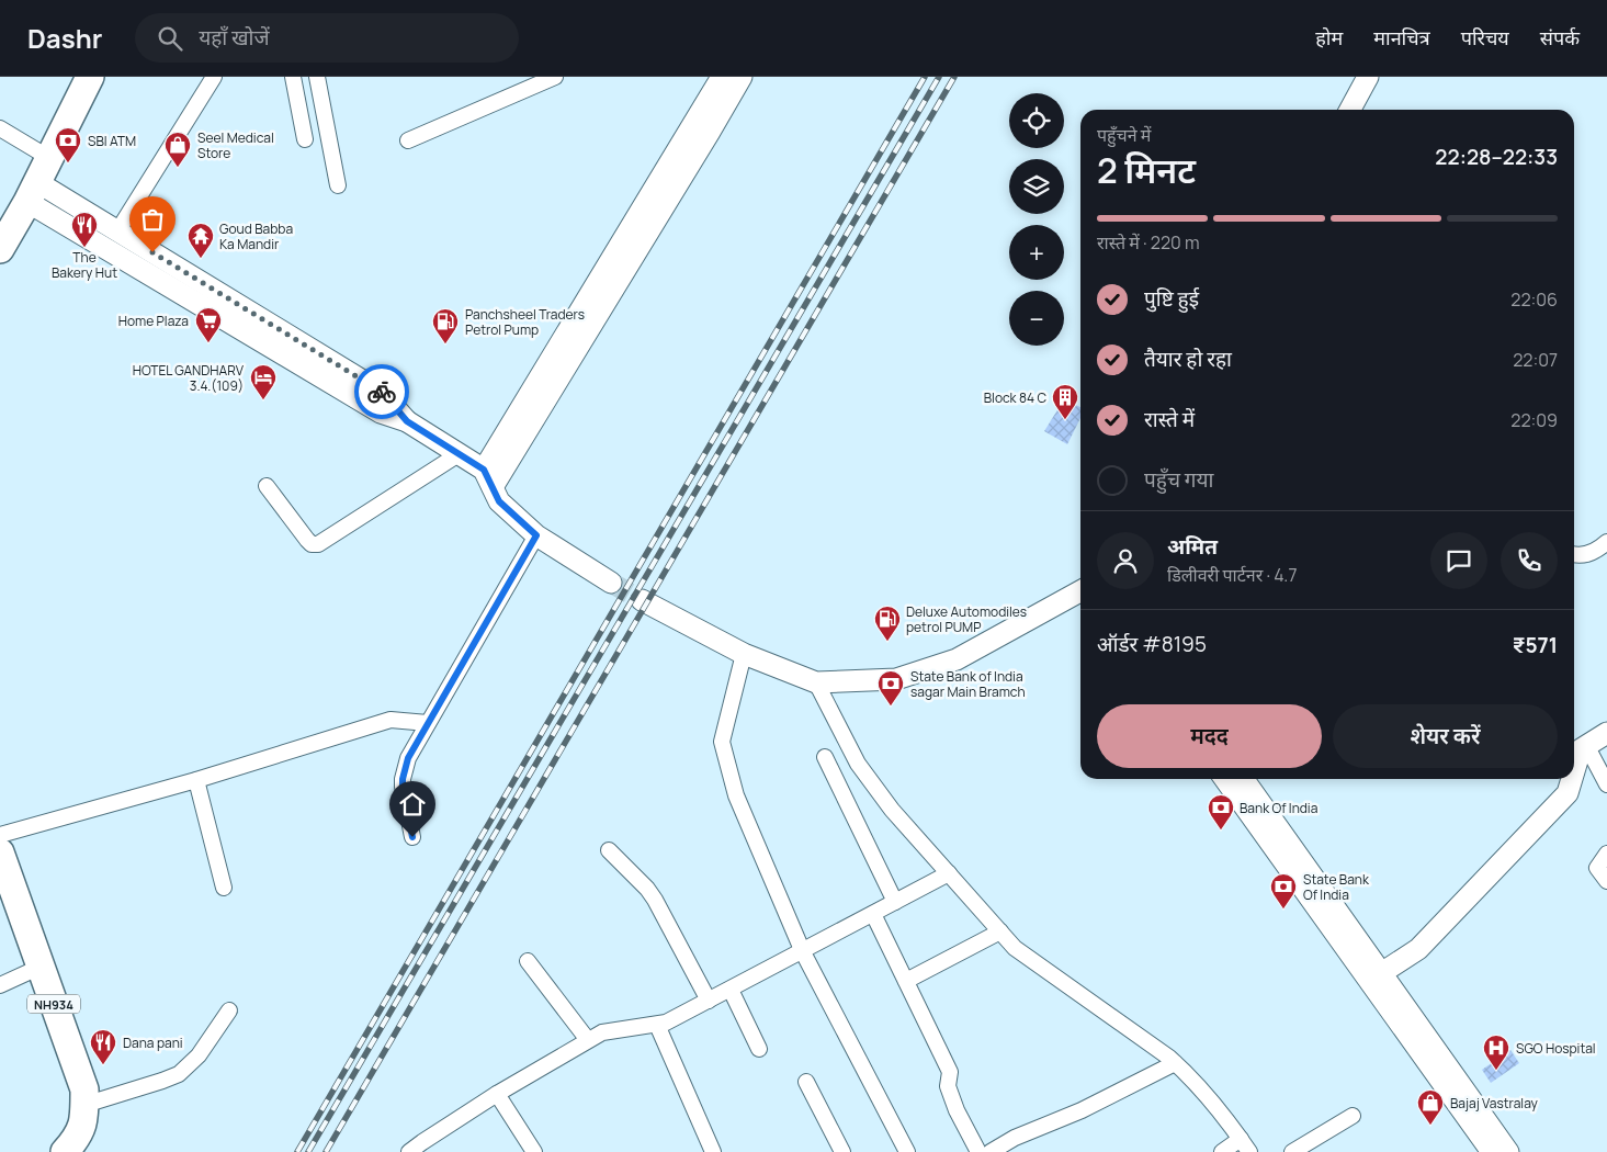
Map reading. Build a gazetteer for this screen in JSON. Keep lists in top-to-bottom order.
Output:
{
  "streets": {
    "highway": ["NH934"]
  },
  "places": {
    "bank": [
      "SBI ATM",
      "State Bank of India sagar Main Bramch",
      "Bank Of India",
      "State Bank Of India"
    ],
    "shop": ["Seel Medical Store", "Bajaj Vastralay"],
    "restaurant": ["The Bakery Hut", "Dana pani"],
    "temple": ["Goud Babba Ka Mandir"],
    "supermarket": ["Home Plaza"],
    "fuel station": ["Panchsheel Traders Petrol Pump", "Deluxe Automodiles petrol PUMP"],
    "hotel": ["HOTEL GANDHARV 3.4.(109)"],
    "building": ["Block 84 C"],
    "hospital": ["SGO Hospital"]
  },
  "page": {
    "header": "Dashr",
    "search": "यहाँ खोजें",
    "nav": [
      "होम",
      "मानचित्र",
      "परिचय",
      "संपर्क"
    ],
    "map_buttons": ["+", "−"],
    "heading": ["2 मिनट", "पहुँचने में", "22:28–22:33"],
    "panel": [
      "अमित",
      "डिलीवरी पार्टनर · 4.7",
      "ऑर्डर #8195",
      "₹571"
    ],
    "bar": "रास्ते में · 220 m",
    "list": [
      ["पुष्टि हुई", "22:06"],
      ["तैयार हो रहा", "22:07"],
      ["रास्ते में", "22:09"],
      "पहुँच गया"
    ],
    "buttons": ["मदद", "शेयर करें"]
  }
}
